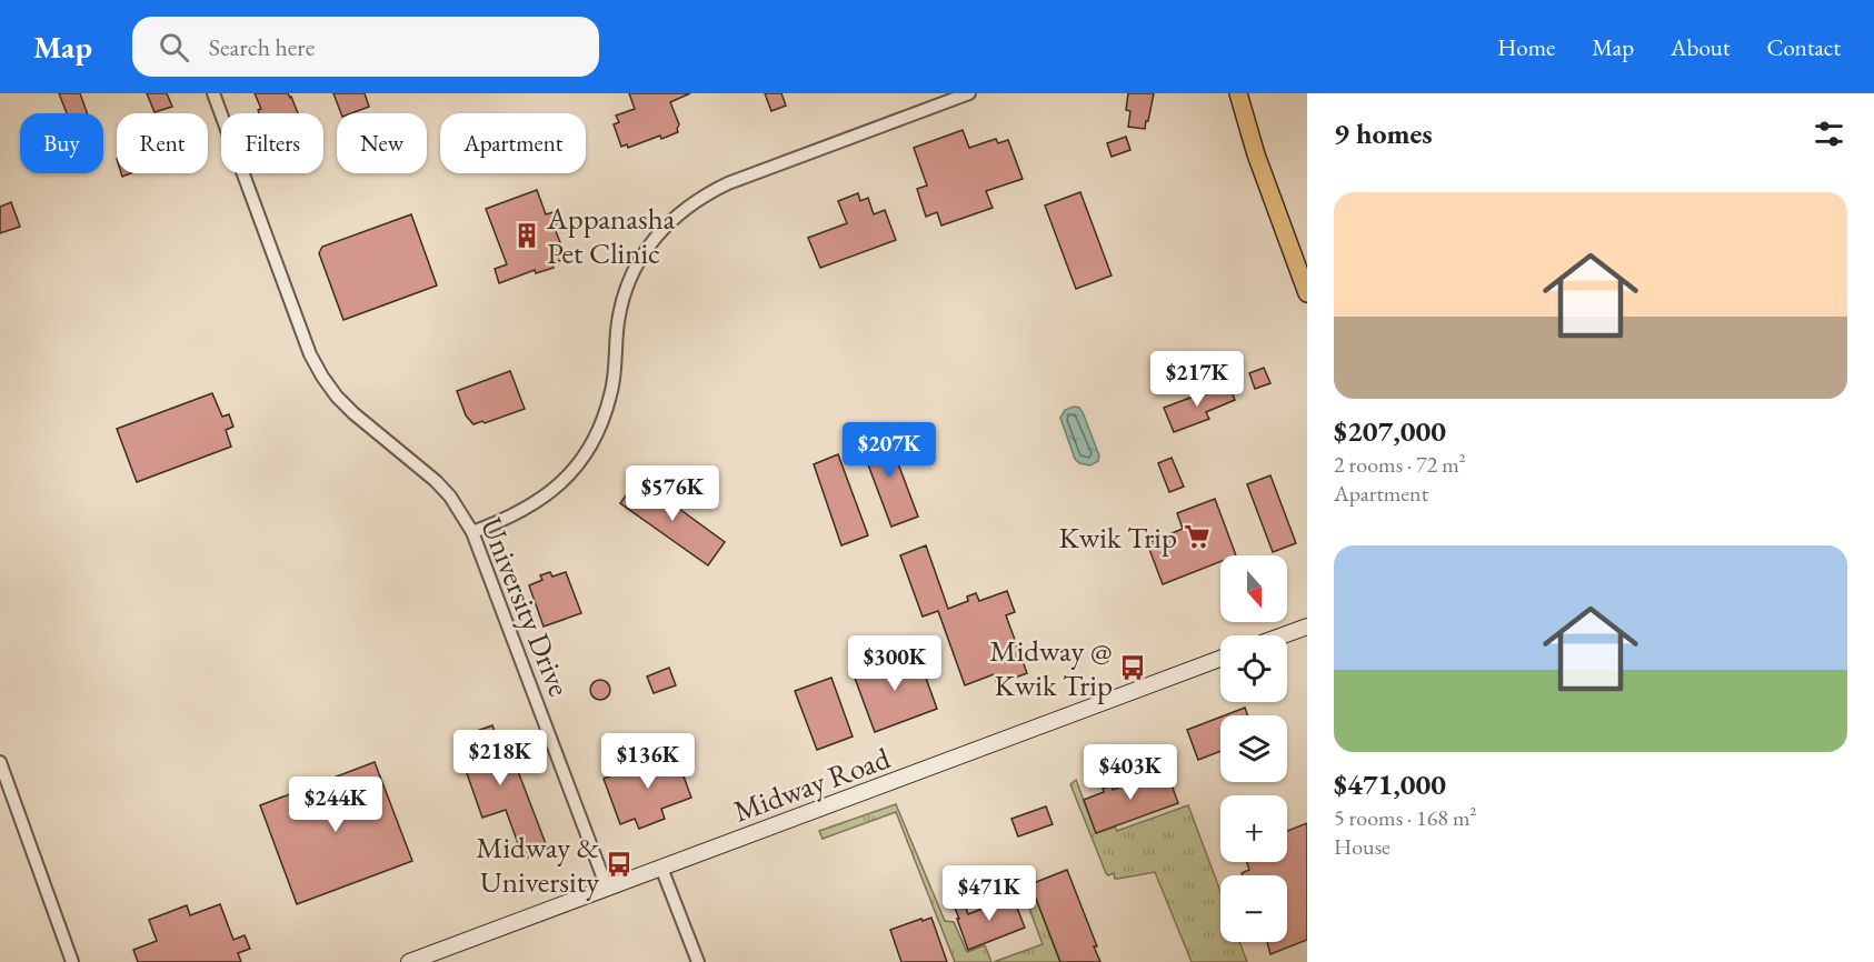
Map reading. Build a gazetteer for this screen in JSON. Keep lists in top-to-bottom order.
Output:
{
  "streets": {
    "main road": ["Midway Road"],
    "street": ["University Drive"]
  },
  "crossings": [
    ["University Drive", "Midway Road"]
  ],
  "places": {
    "building": ["Appanasha Pet Clinic"],
    "supermarket": ["Kwik Trip"],
    "bus stop": ["Midway @ Kwik Trip", "Midway & University"]
  },
  "north": "bottom",
  "page": {
    "header": "Map",
    "search": "Search here",
    "nav": [
      "Home",
      "Map",
      "About",
      "Contact"
    ],
    "heading": "9 homes",
    "chip": [
      "Buy",
      "Rent",
      "Filters",
      "New",
      "Apartment"
    ],
    "list": [
      {
        "name": "$207,000",
        "note": "2 rooms · 72 m² · Apartment"
      },
      {
        "name": "$471,000",
        "note": "5 rooms · 168 m² · House"
      }
    ],
    "price": [
      "$217K",
      "$207K",
      "$576K",
      "$300K",
      "$218K",
      "$136K",
      "$403K",
      "$244K",
      "$471K"
    ],
    "map_buttons": ["+", "−"]
  }
}
